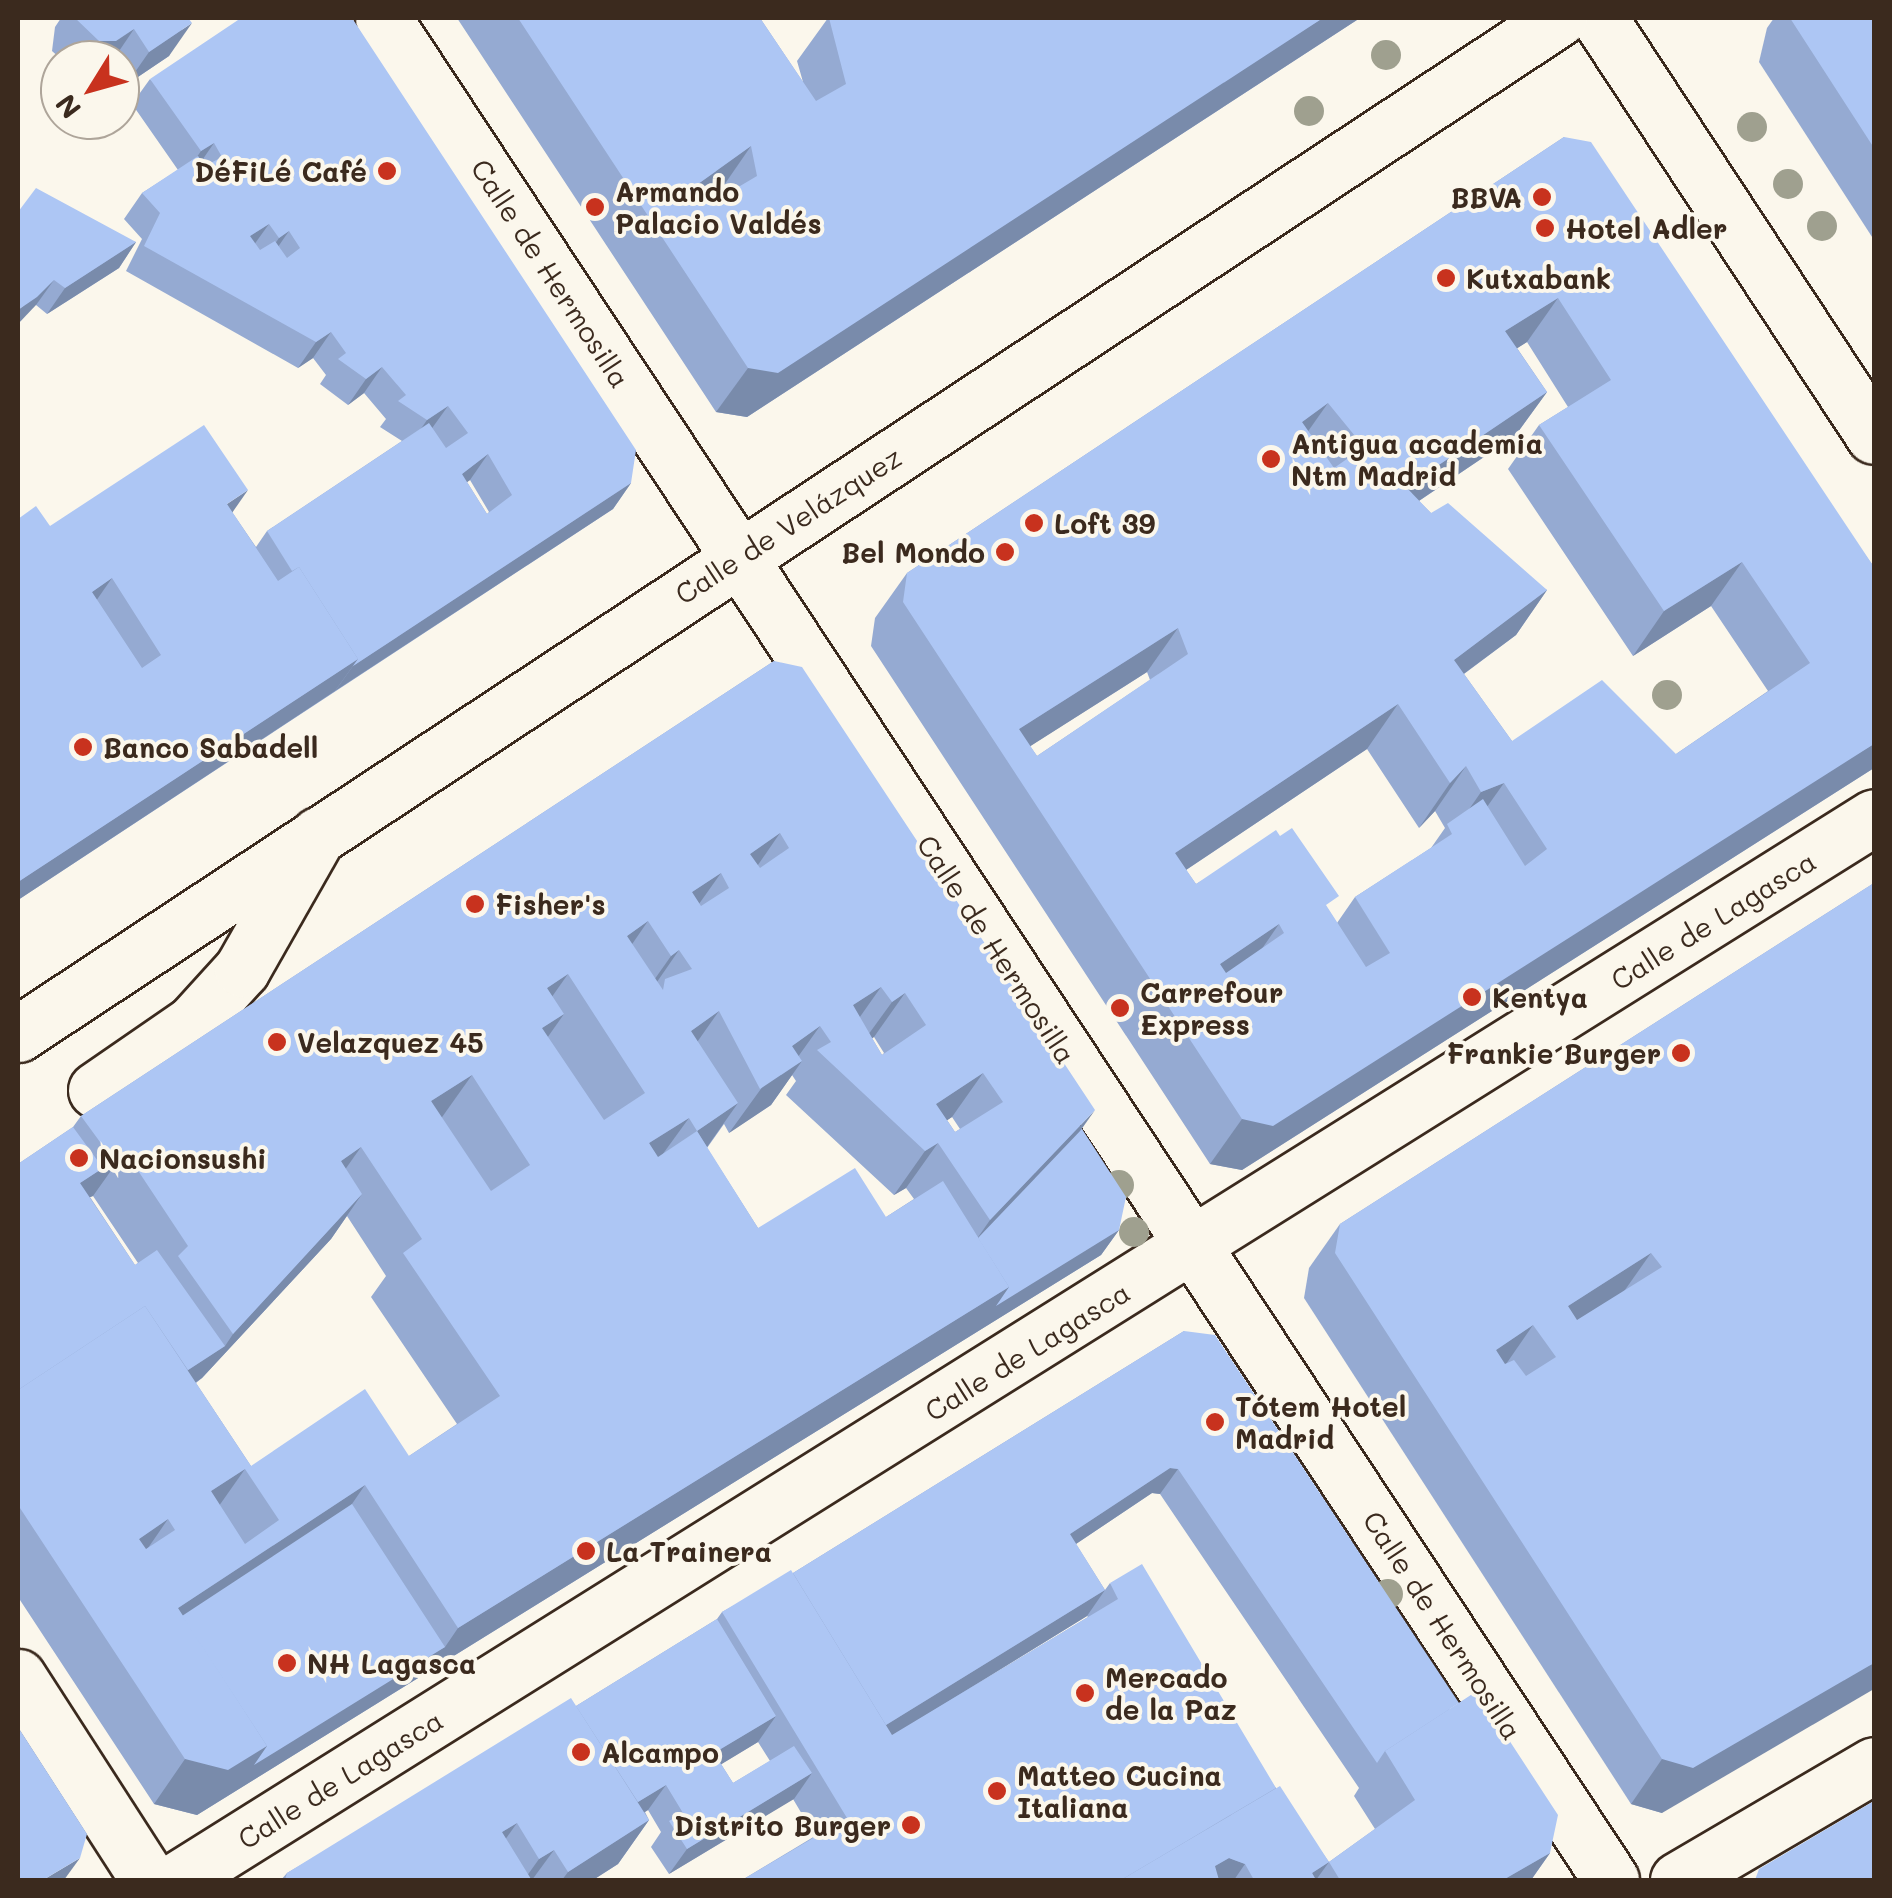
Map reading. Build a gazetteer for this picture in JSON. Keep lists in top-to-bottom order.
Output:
{
  "streets": {
    "street": ["Calle de Hermosilla", "Calle de Velázquez", "Calle de Lagasca"]
  },
  "crossings": [
    ["Calle de Hermosilla", "Calle de Velázquez"],
    ["Calle de Hermosilla", "Calle de Lagasca"]
  ],
  "places": [
    "DéFiLé Café",
    "BBVA",
    "Armando Palacio Valdés",
    "Hotel Adler",
    "Kutxabank",
    "Antigua academia Ntm Madrid",
    "Loft 39",
    "Bel Mondo",
    "Banco Sabadell",
    "Fisher's",
    "Kentya",
    "Carrefour Express",
    "Velazquez 45",
    "Frankie Burger",
    "Nacionsushi",
    "Tótem Hotel Madrid",
    "La Trainera",
    "NH Lagasca",
    "Mercado de la Paz",
    "Alcampo",
    "Matteo Cucina Italiana",
    "Distrito Burger"
  ],
  "north": "bottom left"
}
